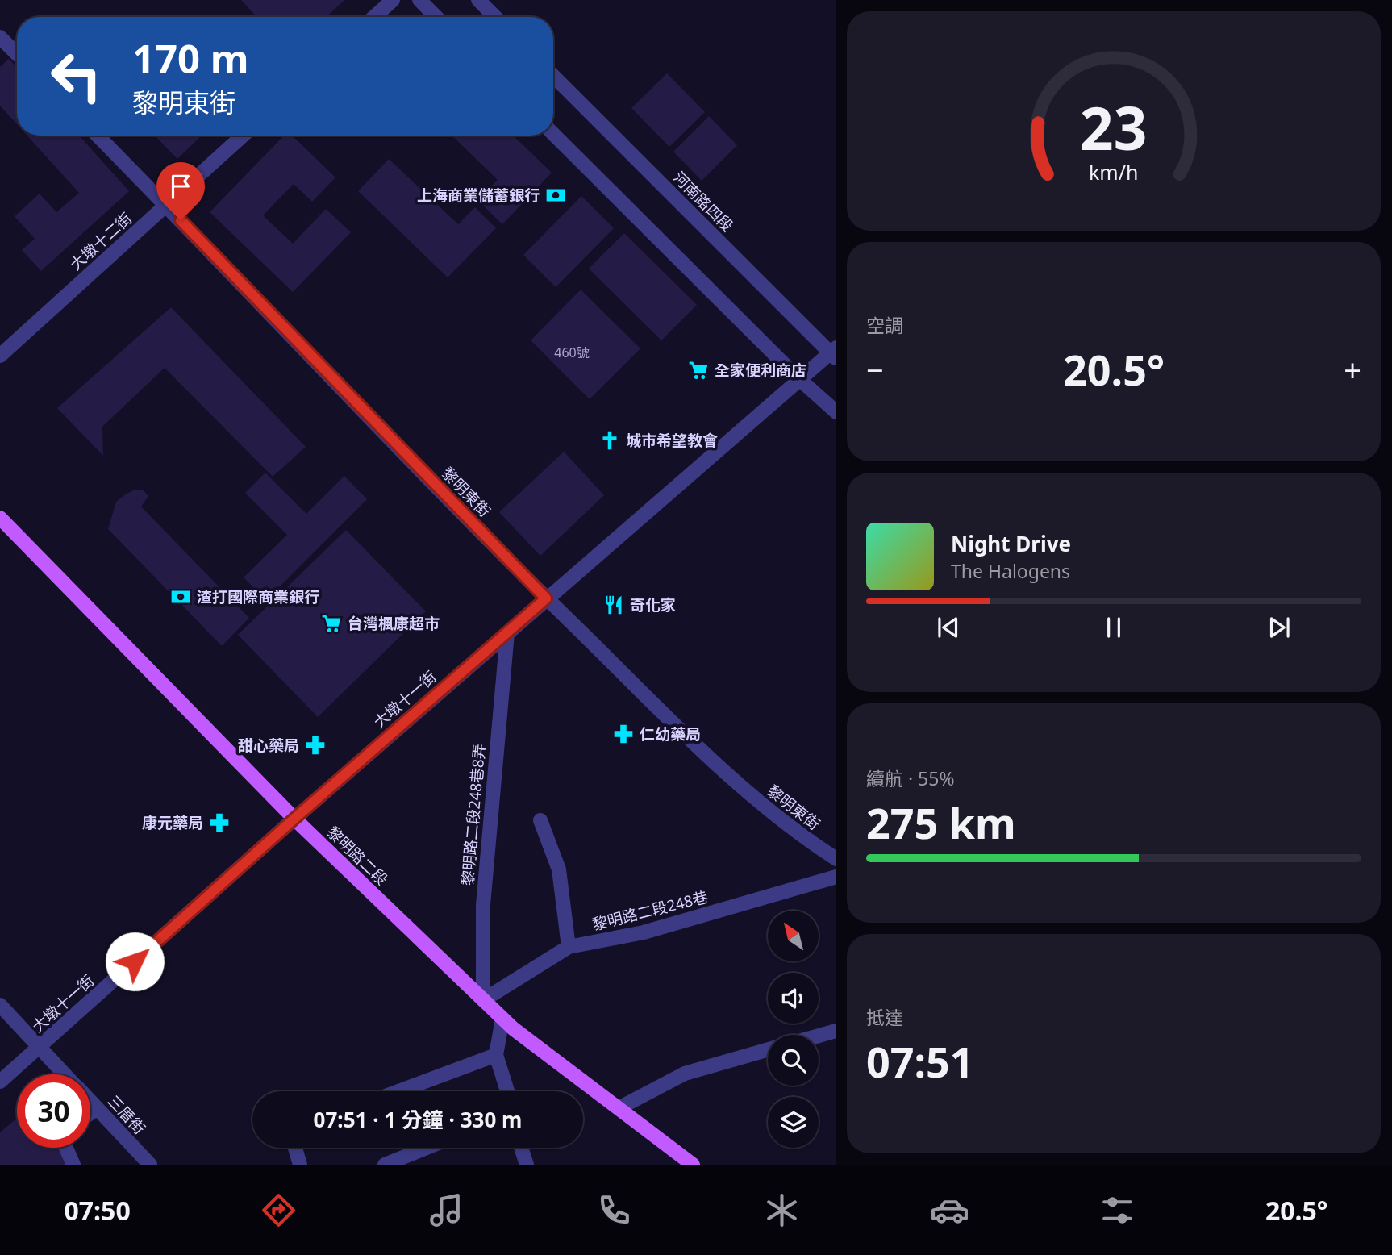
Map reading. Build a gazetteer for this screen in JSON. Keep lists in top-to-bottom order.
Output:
{
  "streets": {
    "main road": ["黎明路二段"],
    "street": [
      "河南路四段",
      "大墩十二街",
      "黎明東街",
      "大墩十一街",
      "黎明路二段248巷8弄",
      "黎明路二段248巷",
      "三厝街"
    ]
  },
  "crossings": [
    ["河南路四段", "大墩十一街"],
    ["大墩十二街", "黎明東街"],
    ["黎明東街", "大墩十一街"],
    ["大墩十一街", "黎明路二段248巷8弄"],
    ["大墩十一街", "黎明路二段"],
    ["大墩十一街", "三厝街"],
    ["黎明路二段248巷8弄", "黎明路二段"],
    ["黎明路二段248巷8弄", "黎明路二段248巷"],
    ["黎明路二段", "黎明路二段248巷"]
  ],
  "places": {
    "bank": ["上海商業儲蓄銀行", "渣打國際商業銀行"],
    "supermarket": ["全家便利商店", "台灣楓康超市"],
    "church": ["城市希望教會"],
    "restaurant": ["奇化家"],
    "pharmacy": ["仁幼藥局", "甜心藥局", "康元藥局"]
  },
  "house_numbers": ["460號"],
  "north": "top left",
  "page": {
    "turn": ["170 m", "黎明東街"],
    "tile": [
      "空調",
      ["續航 · 55%", "275 km"],
      ["抵達", "07:51"]
    ],
    "heat": ["−", "20.5°", "+"],
    "song": ["Night Drive", "The Halogens"],
    "limit": "30",
    "trip": "07:51 · 1 分鐘 · 330 m",
    "tabs": ["07:50", "20.5°"],
    "gauge": ["23", "km/h"]
  }
}
